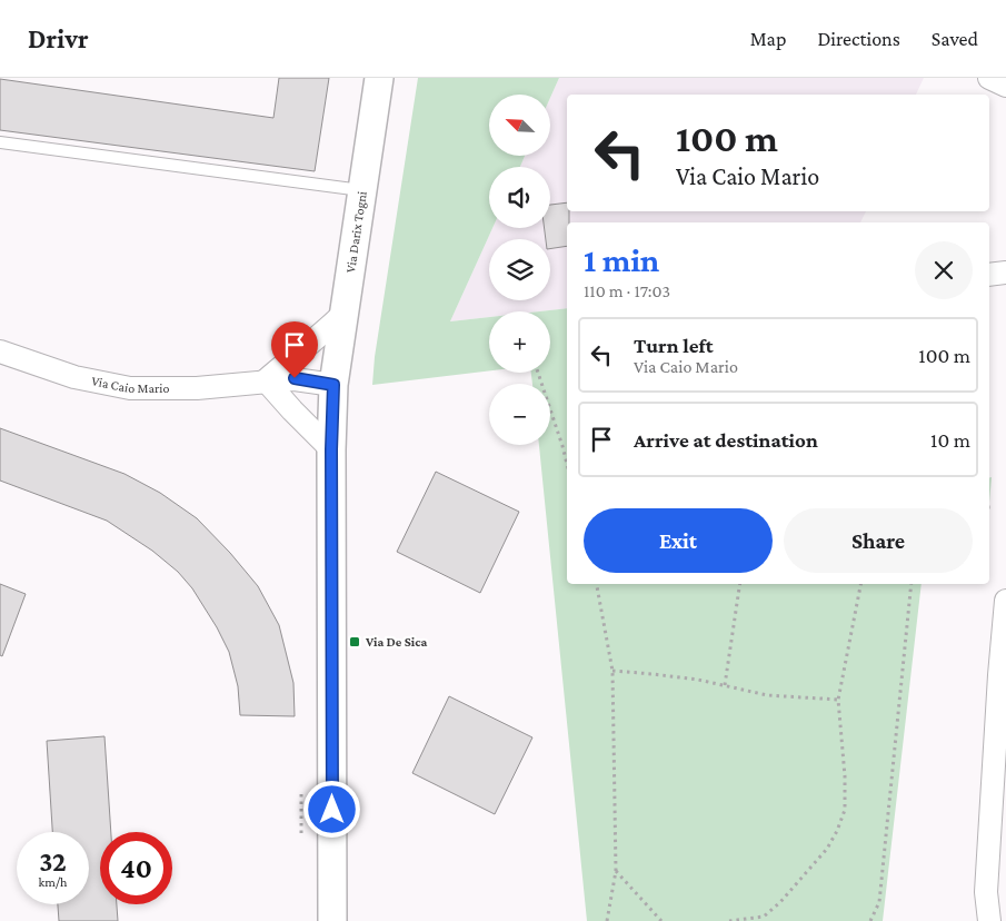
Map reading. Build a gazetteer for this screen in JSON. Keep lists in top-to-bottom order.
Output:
{
  "streets": {
    "street": ["Via Darix Togni", "Via Caio Mario"]
  },
  "crossings": [
    ["Via Darix Togni", "Via Caio Mario"]
  ],
  "places": {
    "transit": ["Via De Sica"]
  },
  "north": "top left",
  "page": {
    "header": "Drivr",
    "nav": ["Map", "Directions", "Saved"],
    "map_buttons": ["+", "−"],
    "turn": ["100 m", "Via Caio Mario"],
    "heading": ["1 min", "110 m · 17:03"],
    "list": [
      {
        "name": "Turn left",
        "note": "Via Caio Mario",
        "value": "100 m"
      },
      {
        "name": "Arrive at destination",
        "value": "10 m"
      }
    ],
    "buttons": ["Exit", "Share"],
    "speed": "32 km/h",
    "limit": "40"
  }
}
